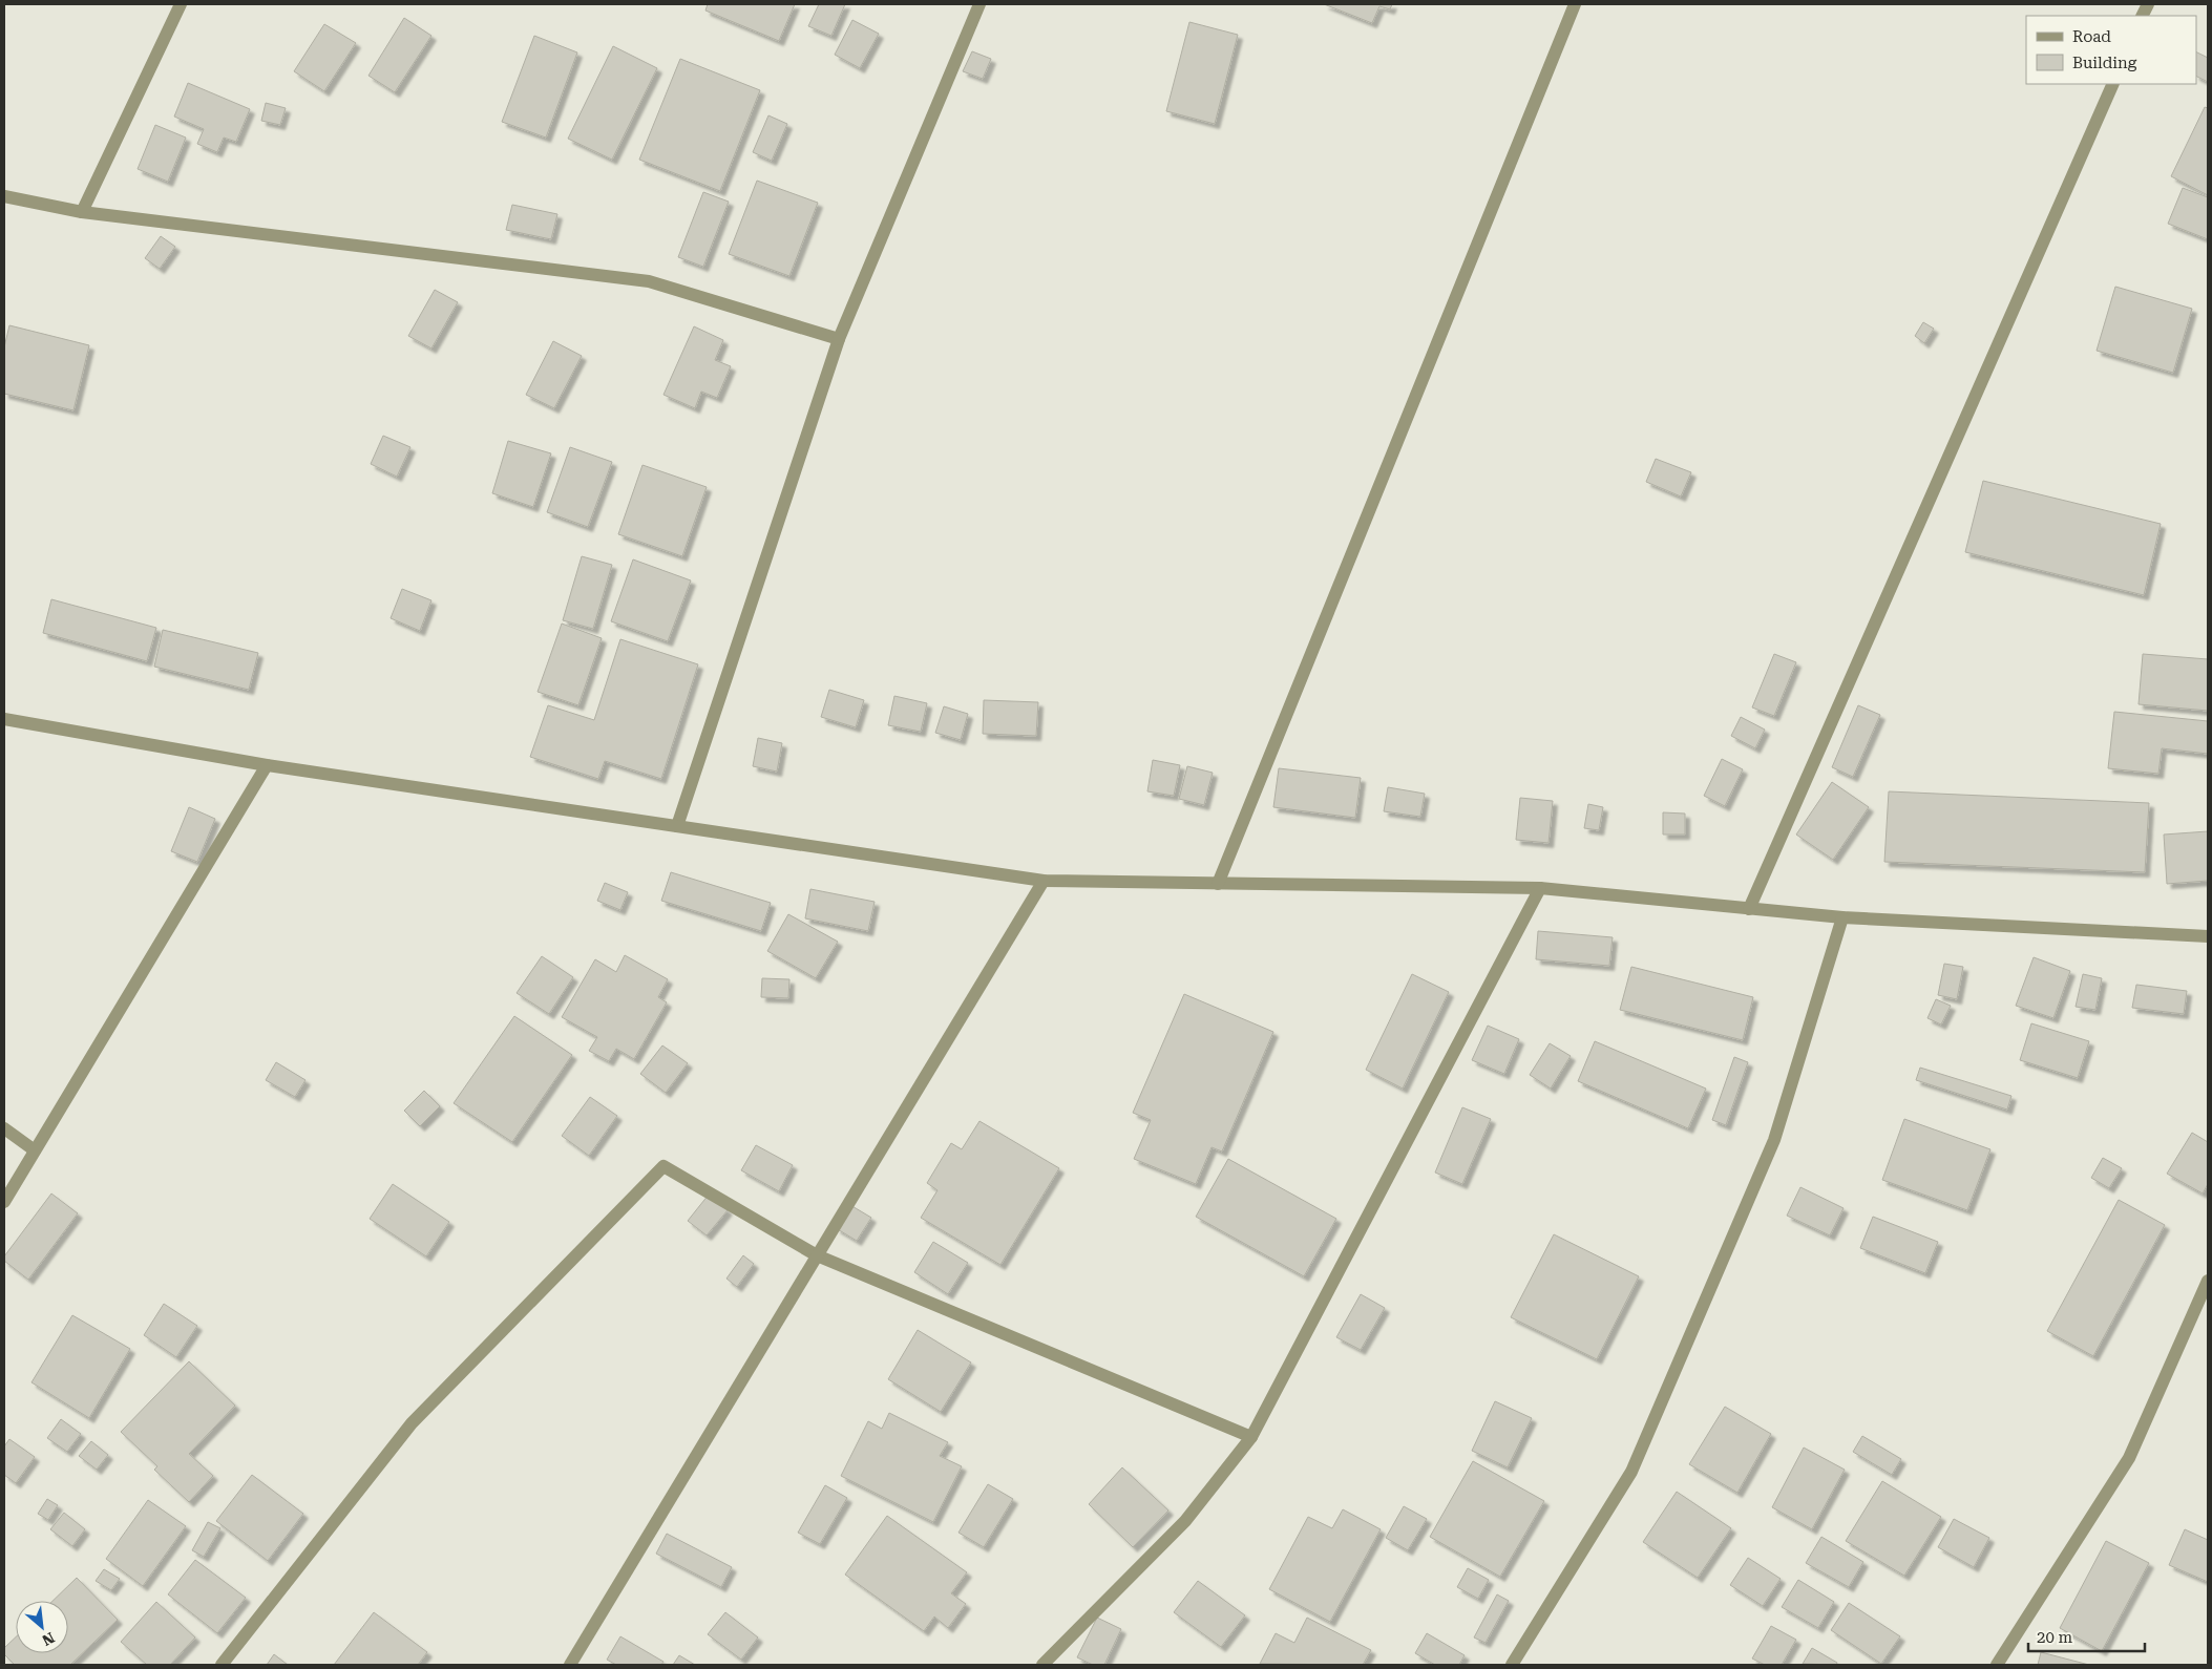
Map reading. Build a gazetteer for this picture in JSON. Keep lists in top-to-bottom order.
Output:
{
  "legend": ["Road", "Building"],
  "scale_bar": "20 m",
  "north": "bottom right"
}
